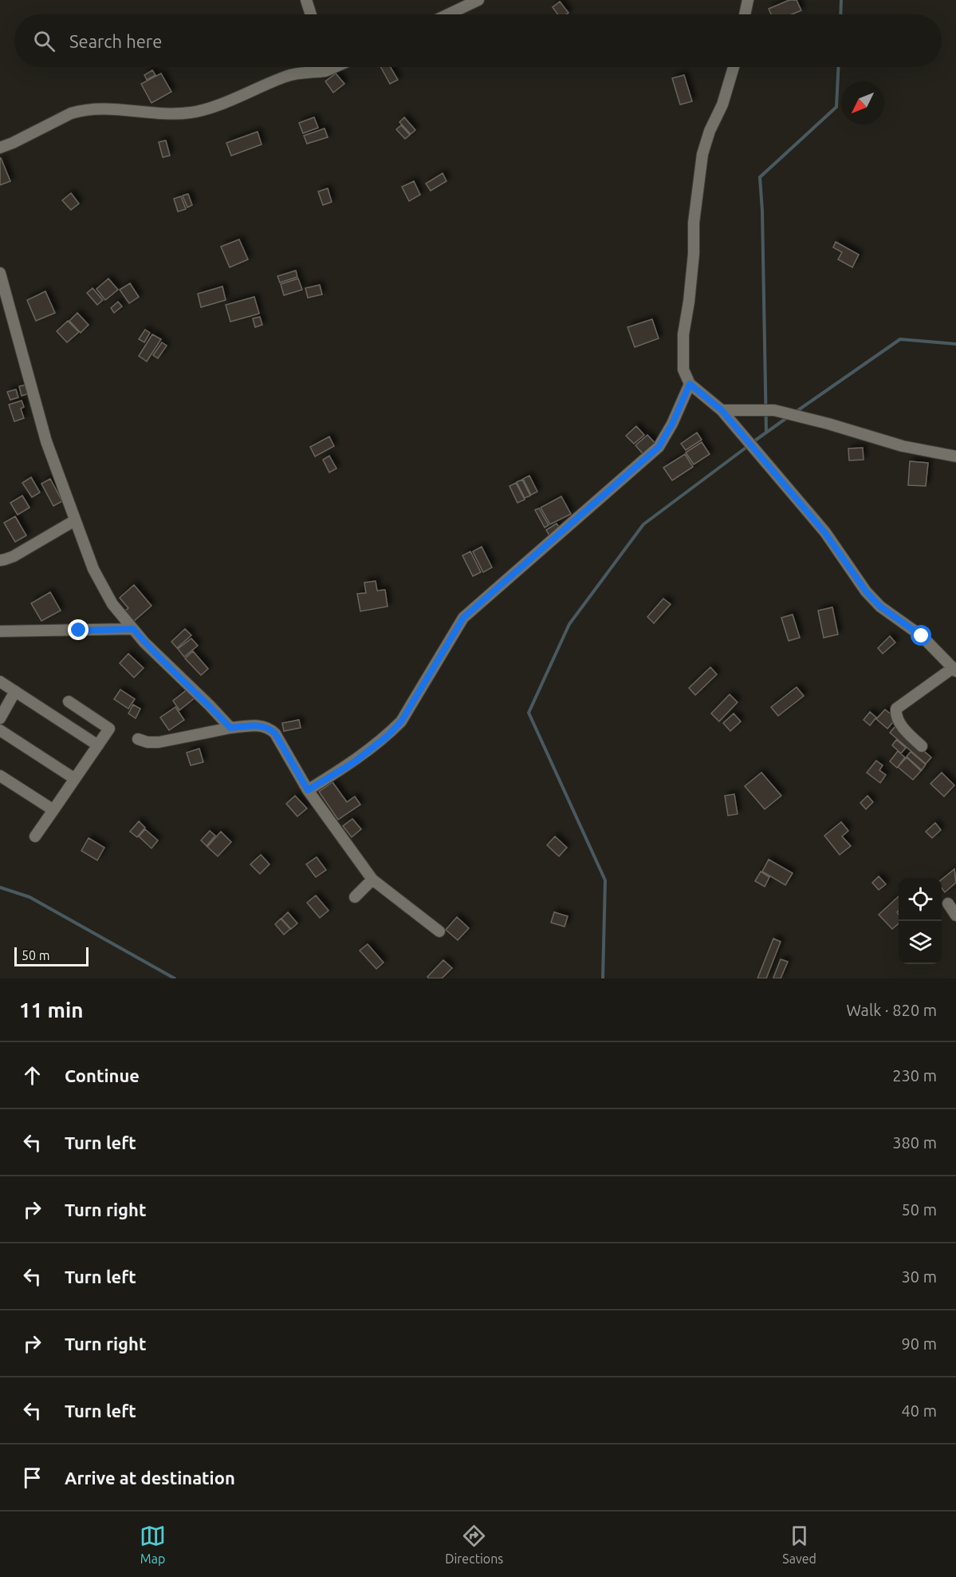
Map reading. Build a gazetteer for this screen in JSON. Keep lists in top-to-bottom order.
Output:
{
  "scale_bar": "50 m",
  "north": "bottom left",
  "page": {
    "search": "Search here",
    "scale": "50 m",
    "heading": ["11 min", "Walk · 820 m"],
    "list": [
      ["Continue", "230 m"],
      ["Turn left", "380 m"],
      ["Turn right", "50 m"],
      ["Turn left", "30 m"],
      ["Turn right", "90 m"],
      ["Turn left", "40 m"],
      "Arrive at destination"
    ],
    "nav": ["Map", "Directions", "Saved"]
  }
}
